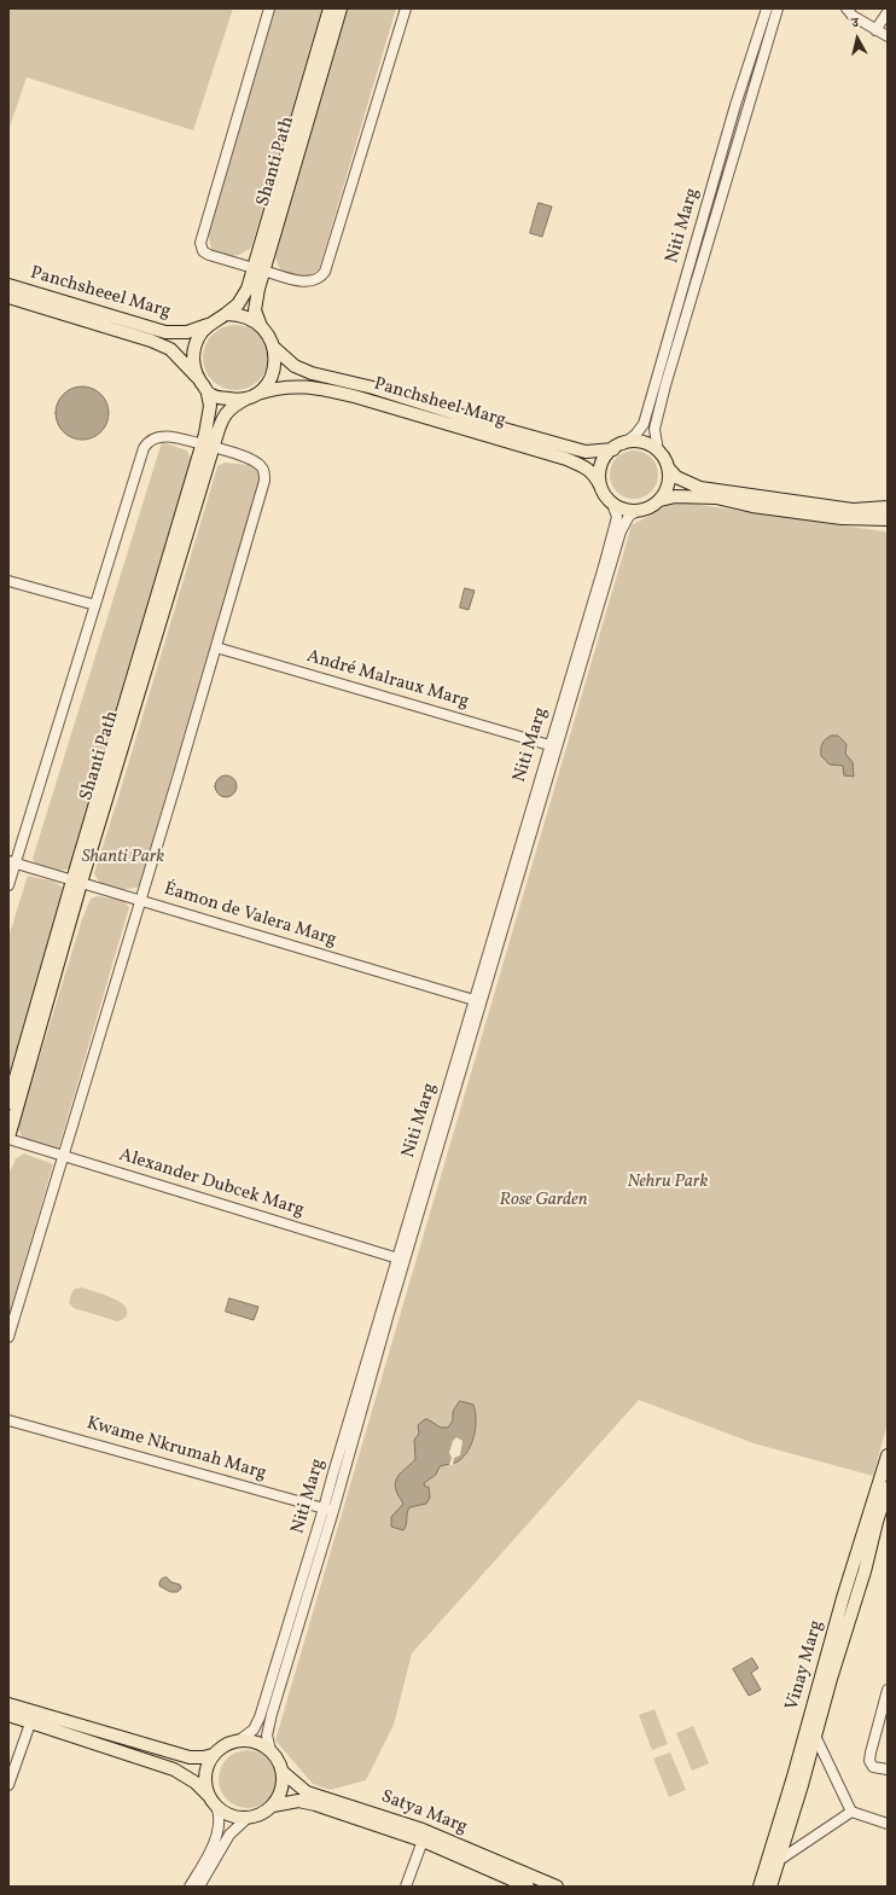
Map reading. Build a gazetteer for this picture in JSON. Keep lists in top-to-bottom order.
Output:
{
  "streets": {
    "main road": [
      "Shanti Path",
      "Panchsheeel Marg",
      "Panchsheel Marg",
      "Vinay Marg",
      "Satya Marg"
    ],
    "street": [
      "Niti Marg",
      "André Malraux Marg",
      "Éamon de Valera Marg",
      "Alexander Dubcek Marg",
      "Kwame Nkrumah Marg"
    ]
  },
  "crossings": [
    ["Shanti Path", "Panchsheeel Marg"],
    ["Shanti Path", "Panchsheel Marg"],
    ["Shanti Path", "Éamon de Valera Marg"],
    ["Shanti Path", "Alexander Dubcek Marg"],
    ["Niti Marg", "Panchsheel Marg"],
    ["Niti Marg", "André Malraux Marg"],
    ["Niti Marg", "Éamon de Valera Marg"],
    ["Niti Marg", "Alexander Dubcek Marg"],
    ["Niti Marg", "Kwame Nkrumah Marg"],
    ["Niti Marg", "Satya Marg"],
    ["Panchsheeel Marg", "Panchsheel Marg"]
  ],
  "parks": ["Shanti Park", "Nehru Park", "Rose Garden"],
  "north": "top"
}
